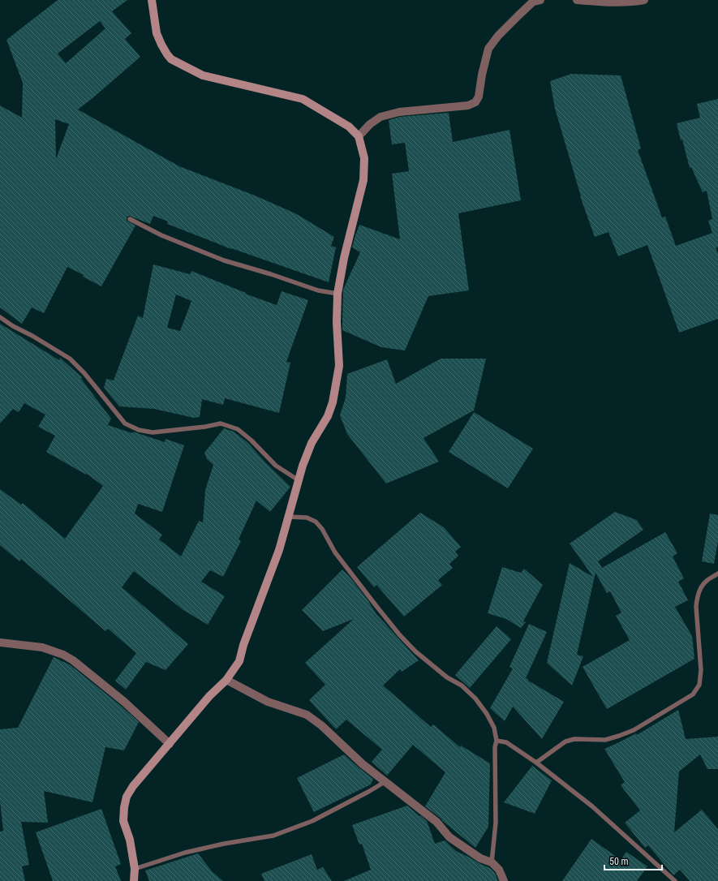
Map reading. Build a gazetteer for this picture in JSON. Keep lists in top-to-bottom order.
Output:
{
  "scale_bar": "50 m"
}
